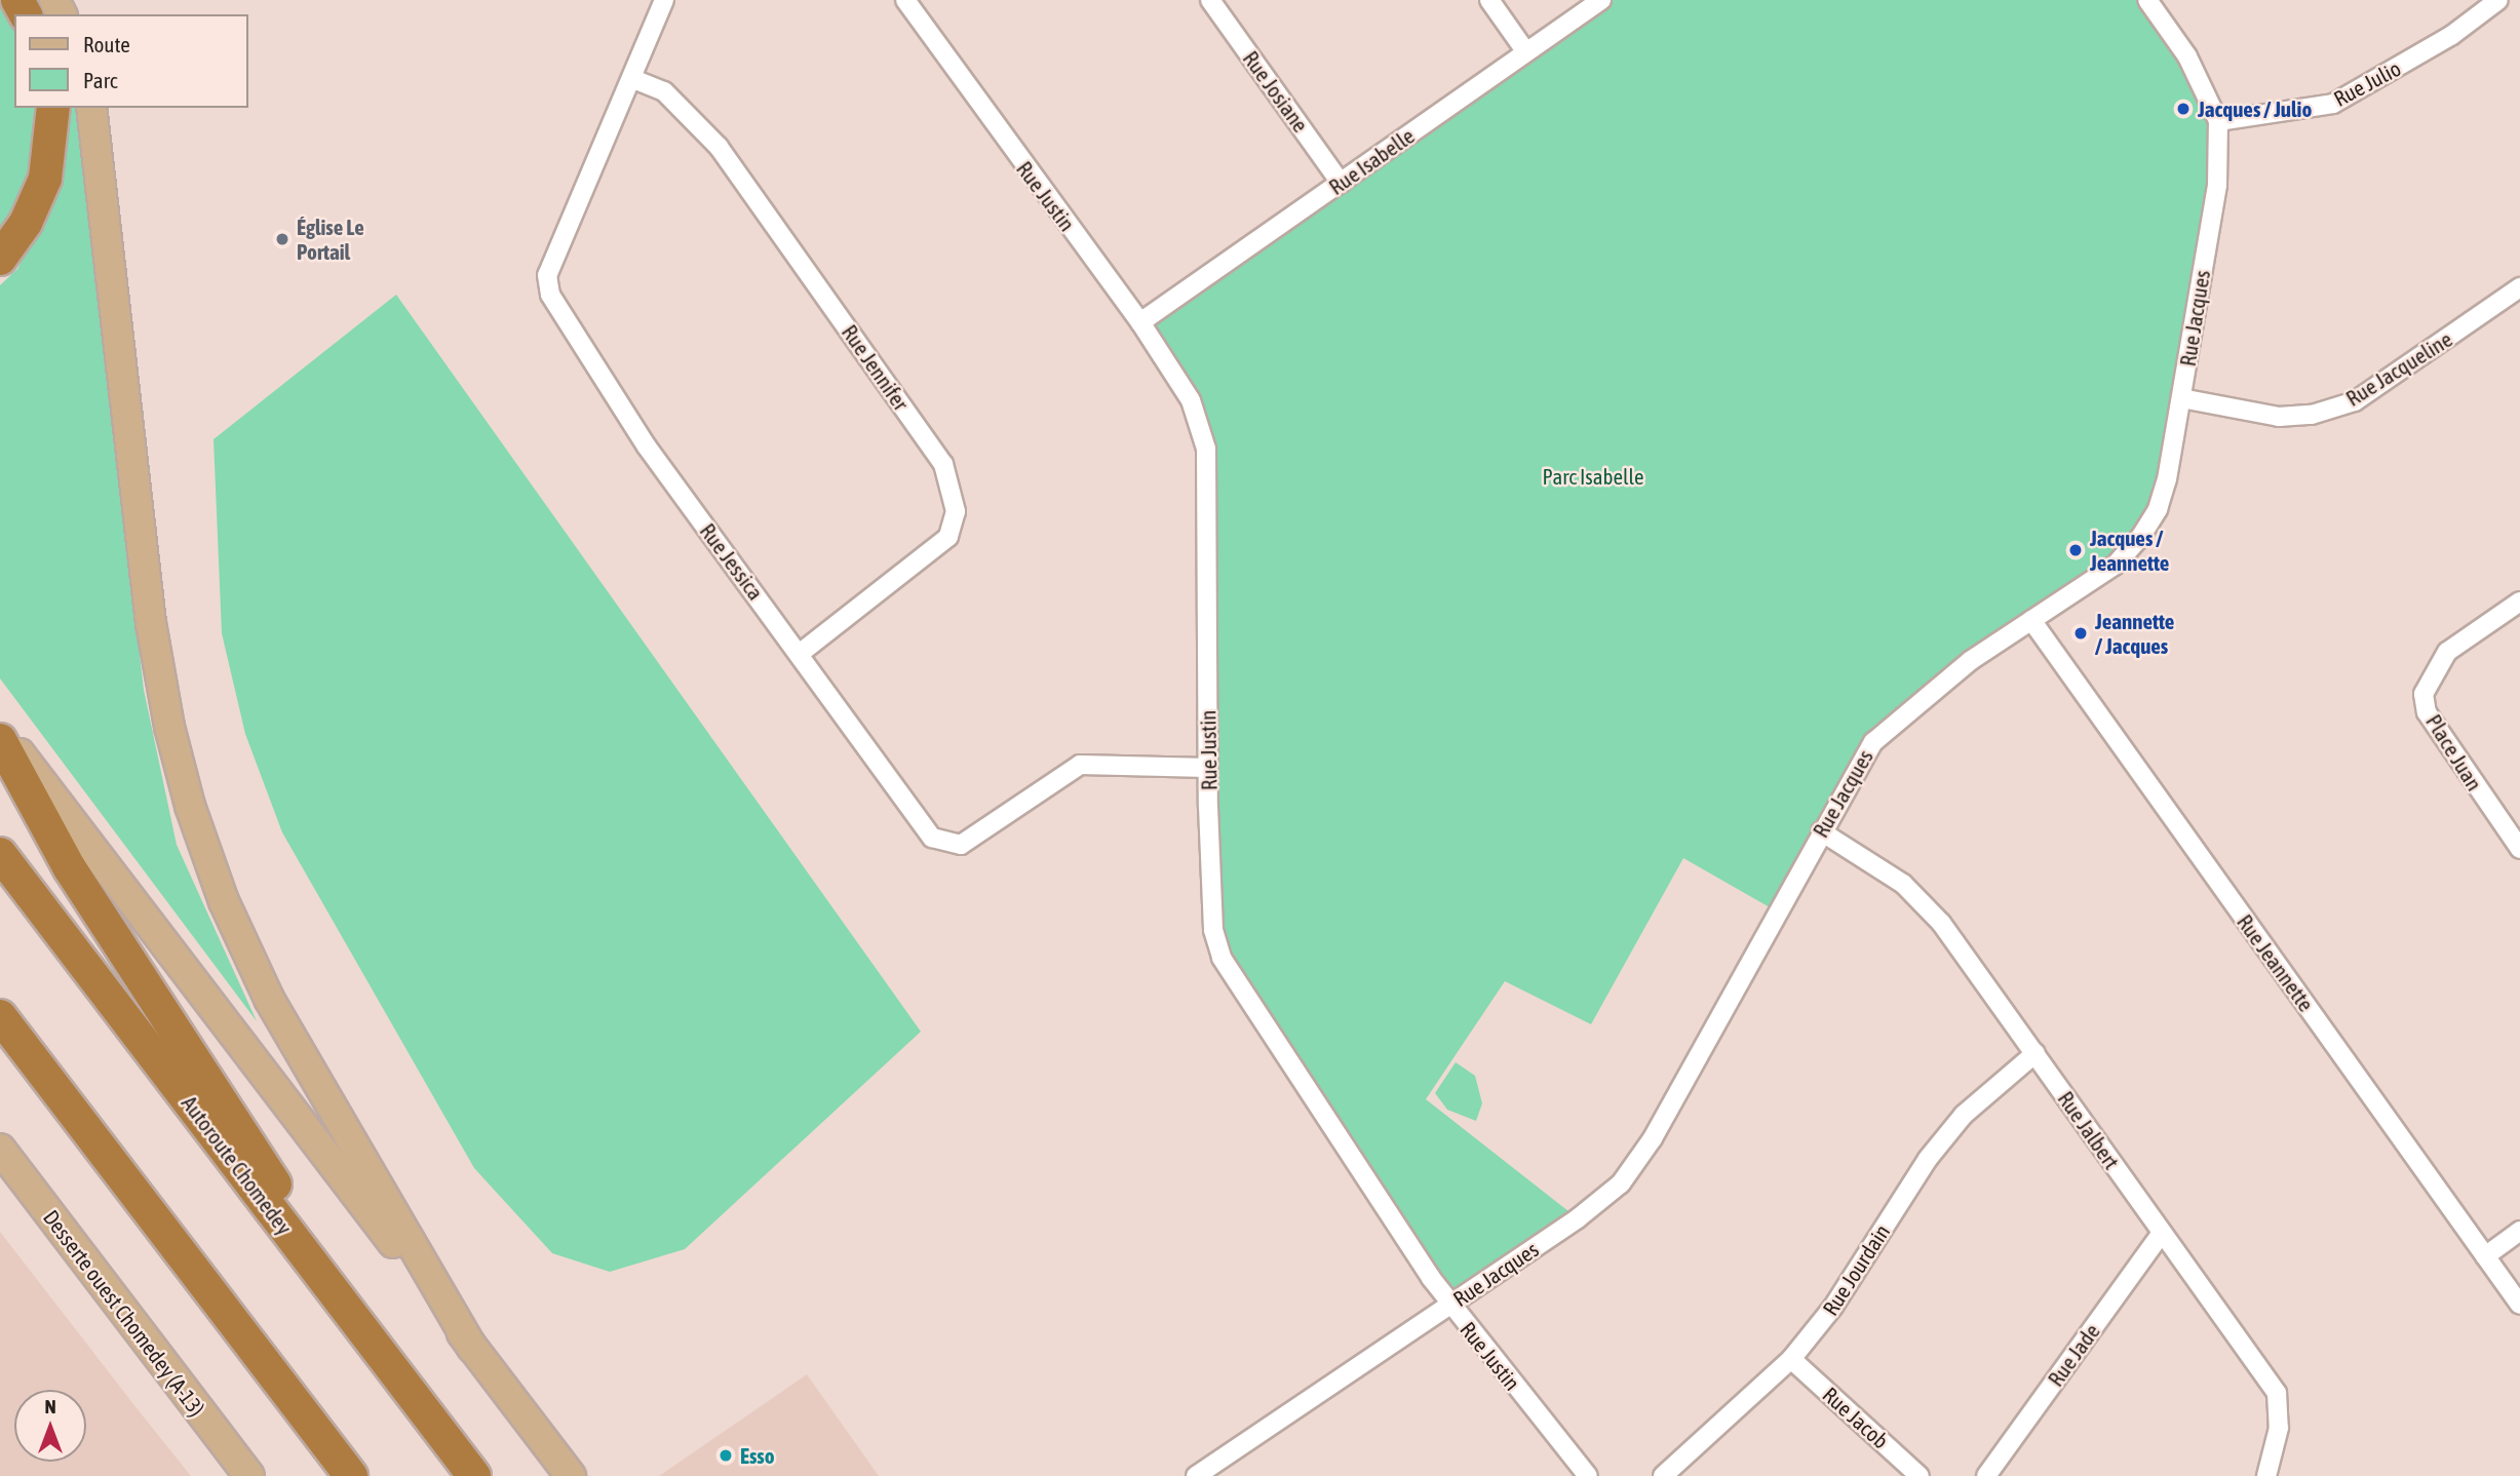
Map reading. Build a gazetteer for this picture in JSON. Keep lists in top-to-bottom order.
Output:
{
  "streets": {
    "highway": ["Autoroute Chomedey"],
    "main road": ["Desserte ouest Chomedey (A-13)"],
    "street": [
      "Rue Julio",
      "Rue Josiane",
      "Rue Isabelle",
      "Rue Justin",
      "Rue Jacques",
      "Rue Jennifer",
      "Rue Jacqueline",
      "Rue Jessica",
      "Place Juan",
      "Rue Jeannette",
      "Rue Jalbert",
      "Rue Jourdain",
      "Rue Jade",
      "Rue Jacob"
    ]
  },
  "crossings": [
    ["Rue Julio", "Rue Jacques"],
    ["Rue Josiane", "Rue Isabelle"],
    ["Rue Isabelle", "Rue Justin"],
    ["Rue Justin", "Rue Jacques"],
    ["Rue Justin", "Rue Jessica"],
    ["Rue Jacques", "Rue Jacqueline"],
    ["Rue Jacques", "Rue Jeannette"],
    ["Rue Jacques", "Rue Jalbert"],
    ["Rue Jennifer", "Rue Jessica"],
    ["Rue Jalbert", "Rue Jourdain"],
    ["Rue Jalbert", "Rue Jade"],
    ["Rue Jourdain", "Rue Jacob"]
  ],
  "parks": ["Parc Isabelle"],
  "places": [
    "Jacques / Julio",
    "Église Le Portail",
    "Jacques / Jeannette",
    "Jeannette / Jacques",
    "Esso"
  ],
  "legend": ["Route", "Parc"],
  "north": "top"
}
